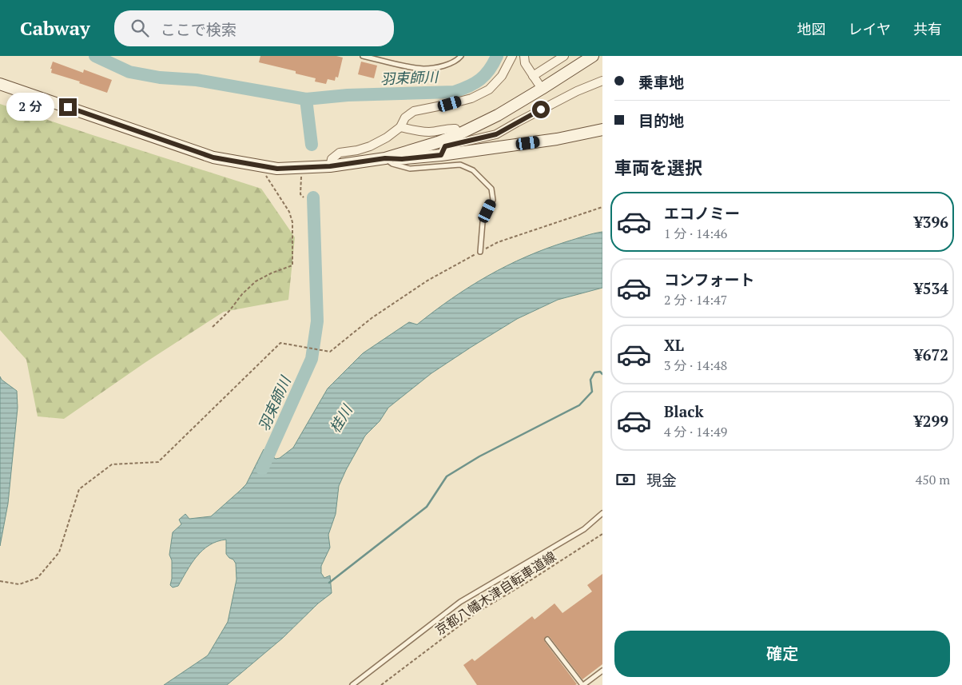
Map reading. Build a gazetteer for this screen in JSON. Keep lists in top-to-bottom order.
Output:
{
  "streets": {
    "path": ["京都八幡木津自転車道線"]
  },
  "water": ["羽束師川", "桂川"],
  "page": {
    "header": "Cabway",
    "search": "ここで検索",
    "nav": ["地図", "レイヤ", "共有"],
    "banner": ["乗車地", "目的地"],
    "bubble": "2 分",
    "heading": "車両を選択",
    "list": [
      {
        "name": "エコノミー",
        "note": "1 分 · 14:46",
        "value": "¥396"
      },
      {
        "name": "コンフォート",
        "note": "2 分 · 14:47",
        "value": "¥534"
      },
      {
        "name": "XL",
        "note": "3 分 · 14:48",
        "value": "¥672"
      },
      {
        "name": "Black",
        "note": "4 分 · 14:49",
        "value": "¥299"
      }
    ],
    "pay": ["現金", "450 m"],
    "buttons": "確定"
  }
}
